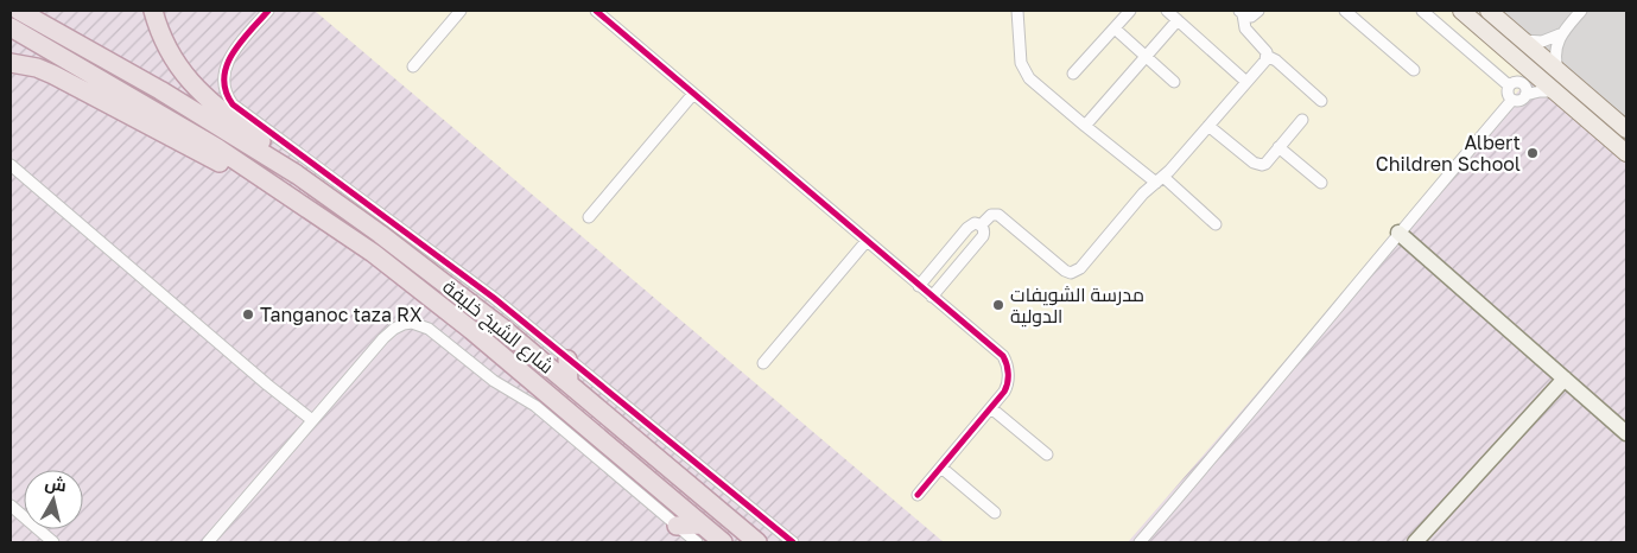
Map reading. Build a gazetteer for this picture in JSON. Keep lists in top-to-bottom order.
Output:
{
  "streets": {
    "highway": ["شارع الشيخ خليفة"]
  },
  "places": ["Albert Children School", "مدرسة الشويفات الدولية", "Tanganoc taza RX"],
  "north": "top"
}
